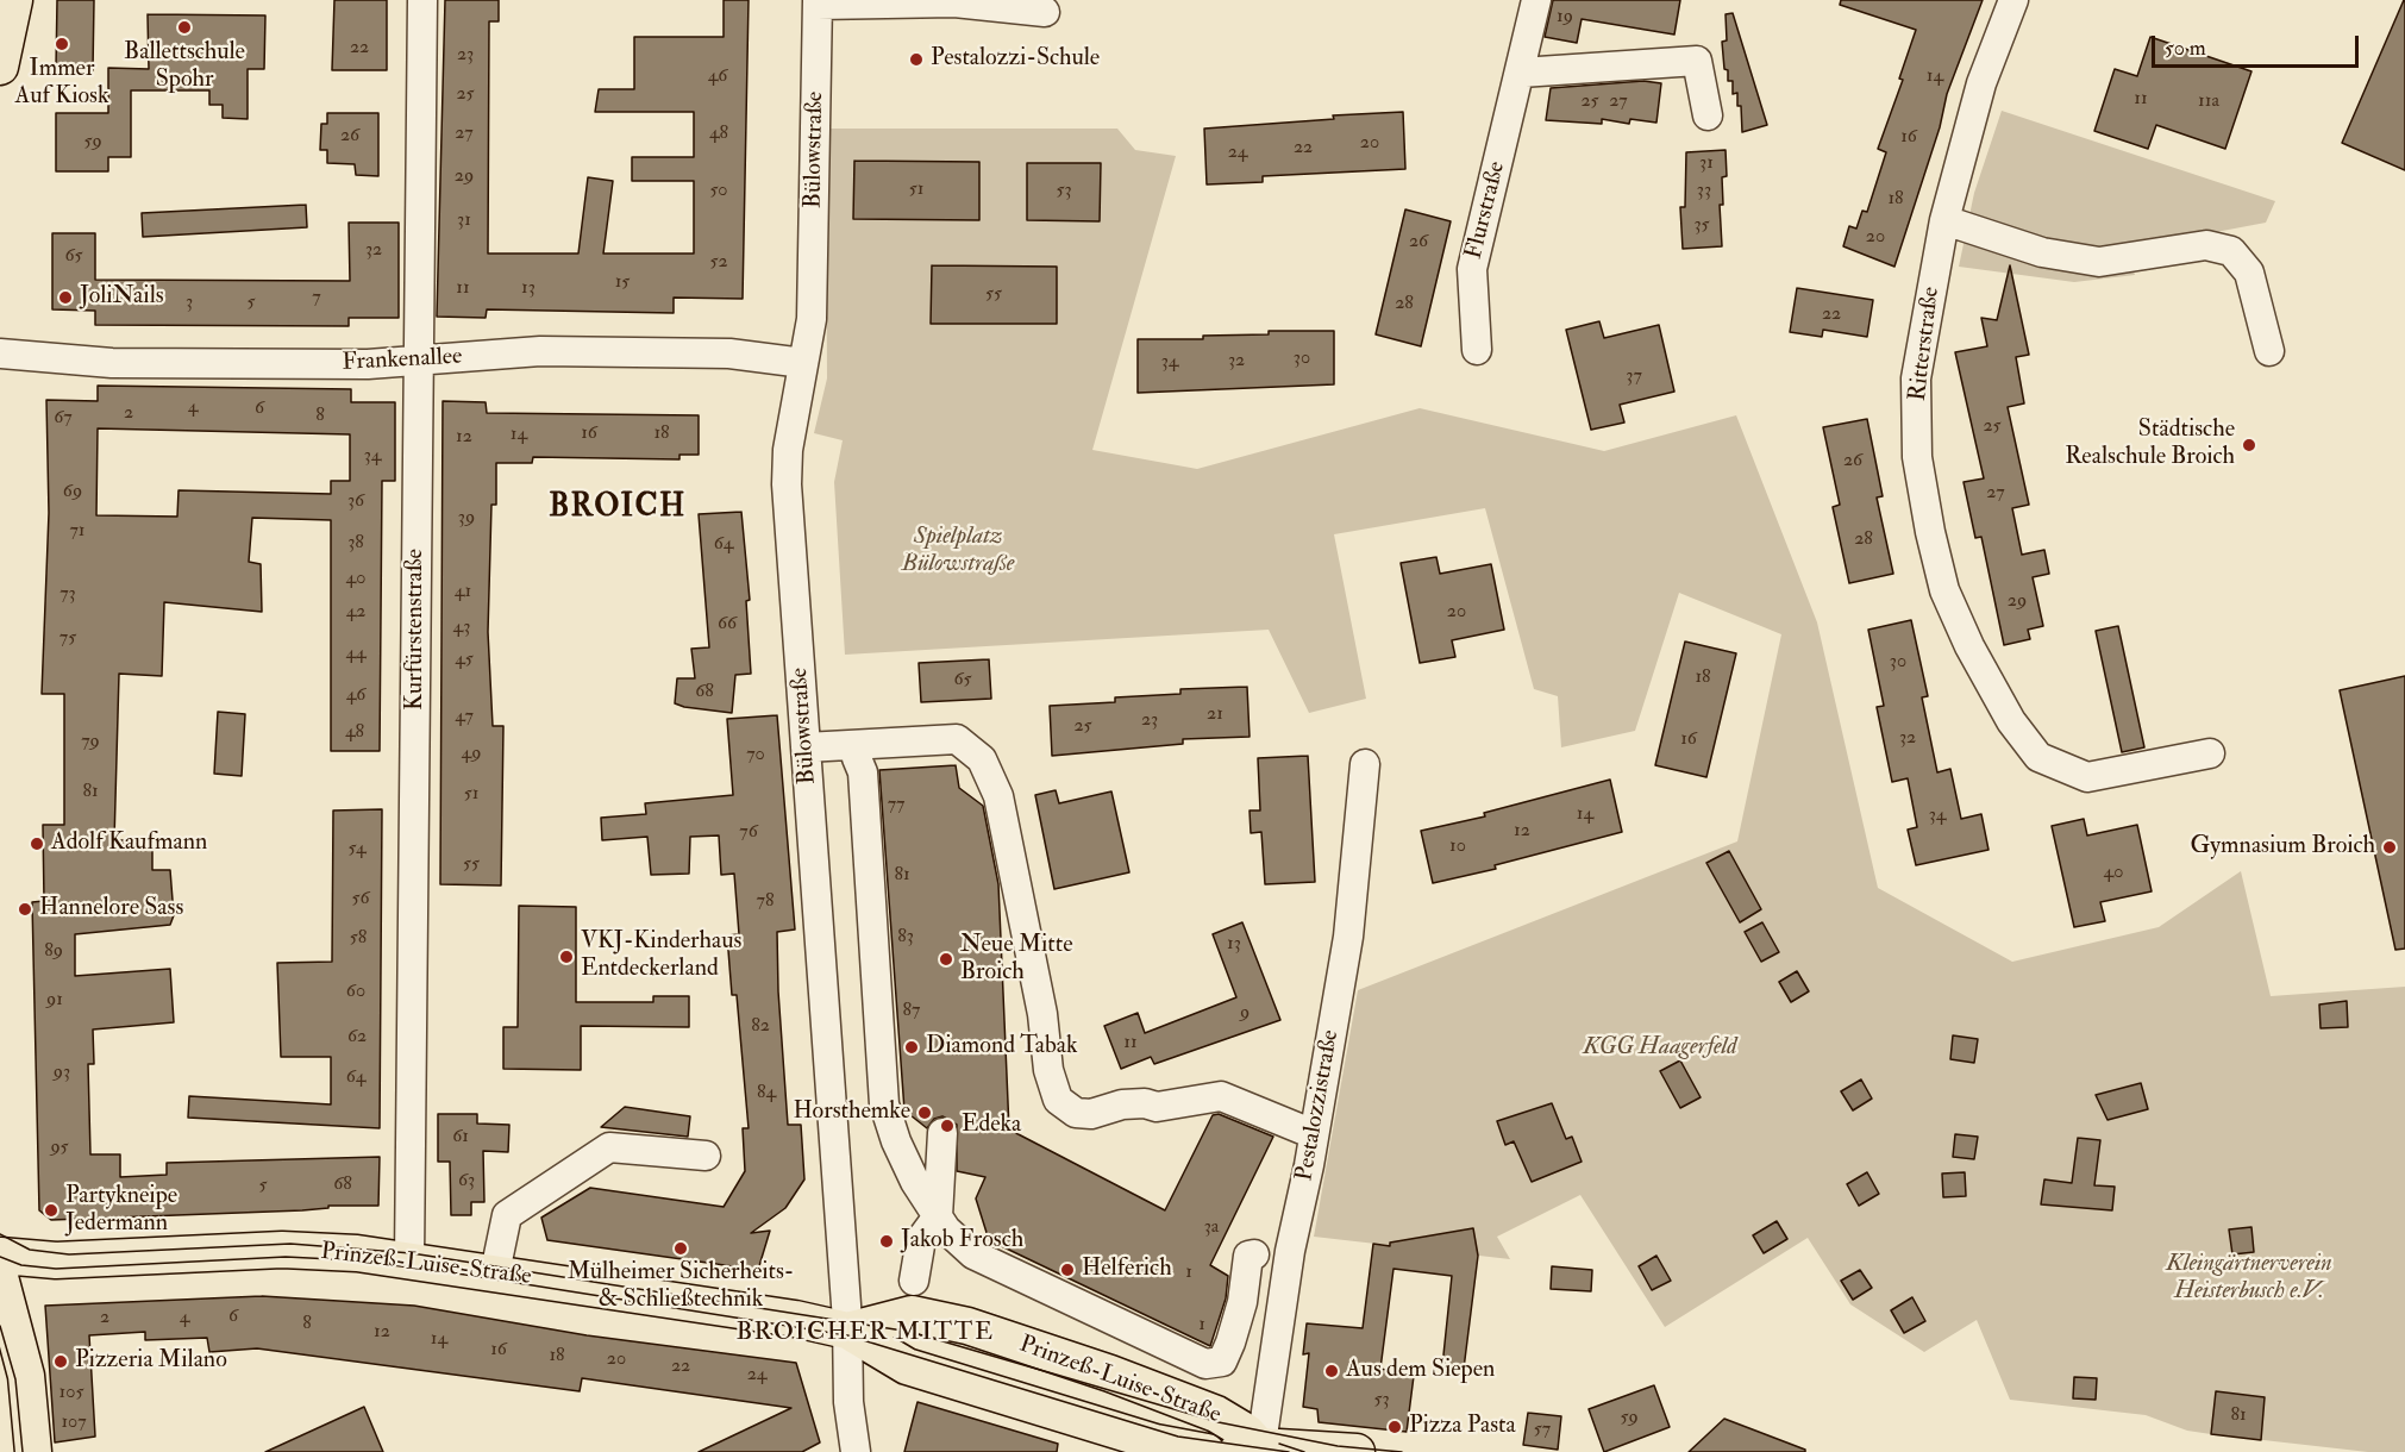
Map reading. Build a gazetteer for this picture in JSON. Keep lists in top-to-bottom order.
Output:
{
  "streets": {
    "main road": ["Prinzeß-Luise-Straße"],
    "street": [
      "Bülowstraße",
      "Flurstraße",
      "Ritterstraße",
      "Frankenallee",
      "Kurfürstenstraße",
      "Pestalozzistraße"
    ]
  },
  "crossings": [
    ["Bülowstraße", "Frankenallee"],
    ["Bülowstraße", "Prinzeß-Luise-Straße"],
    ["Frankenallee", "Kurfürstenstraße"],
    ["Kurfürstenstraße", "Prinzeß-Luise-Straße"],
    ["Pestalozzistraße", "Prinzeß-Luise-Straße"]
  ],
  "districts": ["BROICH", "BROICHER MITTE"],
  "parks": ["Spielplatz Bülowstraße", "KGG Haagerfeld", "Kleingärtnerverein Heisterbusch e.V."],
  "places": [
    "Ballettschule Spohr",
    "Immer Auf Kiosk",
    "Pestalozzi-Schule",
    "JoliNails",
    "Städtische Realschule Broich",
    "Adolf Kaufmann",
    "Gymnasium Broich",
    "Hannelore Sass",
    "VKJ-Kinderhaus Entdeckerland",
    "Neue Mitte Broich",
    "Diamond Tabak",
    "Horsthemke",
    "Edeka",
    "Partykneipe Jedermann",
    "Jakob Frosch",
    "Mülheimer Sicherheits- & Schließtechnik",
    "Helferich",
    "Pizzeria Milano",
    "Aus dem Siepen",
    "Pizza Pasta"
  ],
  "house_numbers": [
    "19",
    "22",
    "23",
    "46",
    "14",
    "25",
    "11",
    "25",
    "27",
    "11a",
    "27",
    "48",
    "26",
    "16",
    "59",
    "20",
    "22",
    "24",
    "31",
    "29",
    "51",
    "50",
    "53",
    "33",
    "18",
    "31",
    "35",
    "20",
    "26",
    "32",
    "65",
    "52",
    "15",
    "11",
    "13",
    "55",
    "7",
    "3",
    "5",
    "28",
    "22",
    "30",
    "32",
    "34",
    "37",
    "4",
    "6",
    "2",
    "8",
    "67",
    "25",
    "16",
    "18",
    "14",
    "12",
    "34",
    "26",
    "69",
    "27",
    "36",
    "39",
    "71",
    "28",
    "38",
    "64",
    "40",
    "41",
    "73",
    "29",
    "42",
    "20",
    "66",
    "43",
    "75",
    "44",
    "45",
    "30",
    "18",
    "65",
    "68",
    "46",
    "21",
    "47",
    "23",
    "25",
    "48",
    "32",
    "16",
    "79",
    "49",
    "70",
    "81",
    "51",
    "77",
    "14",
    "34",
    "12",
    "76",
    "10",
    "54",
    "55",
    "40",
    "81",
    "56",
    "78",
    "83",
    "58",
    "13",
    "89",
    "60",
    "91",
    "87",
    "9",
    "82",
    "62",
    "11",
    "93",
    "64",
    "84",
    "61",
    "95",
    "63",
    "68",
    "5",
    "3a",
    "1",
    "6",
    "2",
    "4",
    "8",
    "1",
    "12",
    "14",
    "16",
    "18",
    "20",
    "22",
    "24",
    "105",
    "53",
    "81",
    "59",
    "107",
    "57"
  ],
  "scale_bar": "50 m"
}
